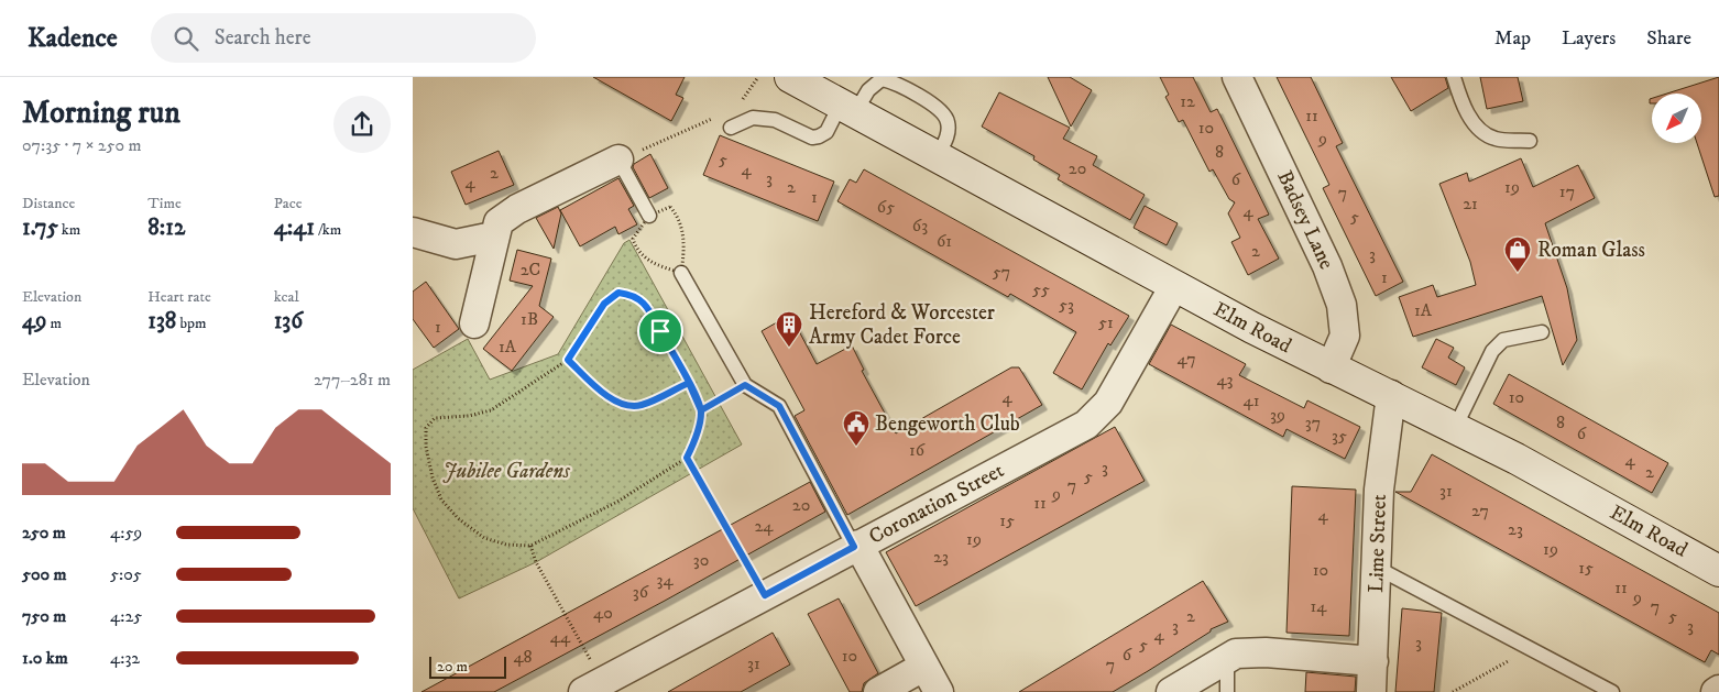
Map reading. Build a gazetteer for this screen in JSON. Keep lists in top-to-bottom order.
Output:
{
  "streets": {
    "main road": ["Elm Road"],
    "street": ["Badsey Lane", "Coronation Street", "Lime Street"]
  },
  "crossings": [
    ["Badsey Lane", "Elm Road"],
    ["Elm Road", "Coronation Street"],
    ["Elm Road", "Lime Street"]
  ],
  "parks": ["Jubilee Gardens"],
  "places": {
    "shop": ["Roman Glass"],
    "building": ["Hereford & Worcester Army Cadet Force"],
    "public building": ["Bengeworth Club"]
  },
  "house_numbers": [
    "12",
    "11",
    "10",
    "9",
    "8",
    "5",
    "20",
    "4",
    "2",
    "3",
    "6",
    "4",
    "2",
    "19",
    "17",
    "7",
    "1",
    "21",
    "65",
    "4",
    "5",
    "63",
    "61",
    "2",
    "3",
    "2C",
    "57",
    "1",
    "55",
    "53",
    "1A",
    "1B",
    "51",
    "1",
    "1A",
    "47",
    "43",
    "4",
    "10",
    "41",
    "39",
    "37",
    "8",
    "6",
    "35",
    "16",
    "4",
    "3",
    "2",
    "5",
    "7",
    "31",
    "9",
    "11",
    "20",
    "27",
    "4",
    "15",
    "24",
    "23",
    "19",
    "19",
    "23",
    "30",
    "15",
    "10",
    "34",
    "11",
    "36",
    "9",
    "14",
    "7",
    "40",
    "2",
    "5",
    "3",
    "3",
    "4",
    "44",
    "3",
    "5",
    "6",
    "10",
    "48",
    "31",
    "7"
  ],
  "scale_bar": "20 m",
  "north": "bottom left",
  "page": {
    "header": "Kadence",
    "search": "Search here",
    "nav": ["Map", "Layers", "Share"],
    "heading": ["Morning run", "07:35 · 7 × 250 m"],
    "stats": [
      ["Distance", "1.75 km"],
      ["Time", "8:12"],
      ["Pace", "4:41 /km"],
      ["Elevation", "49 m"],
      ["Heart rate", "138 bpm"],
      ["kcal", "136"]
    ],
    "chart": ["Elevation", "277–281 m"],
    "list": [
      {
        "name": "250 m",
        "note": "4:59"
      },
      {
        "name": "500 m",
        "note": "5:05"
      },
      {
        "name": "750 m",
        "note": "4:25"
      },
      {
        "name": "1.0 km",
        "note": "4:32"
      }
    ],
    "scale": "20 m"
  }
}
